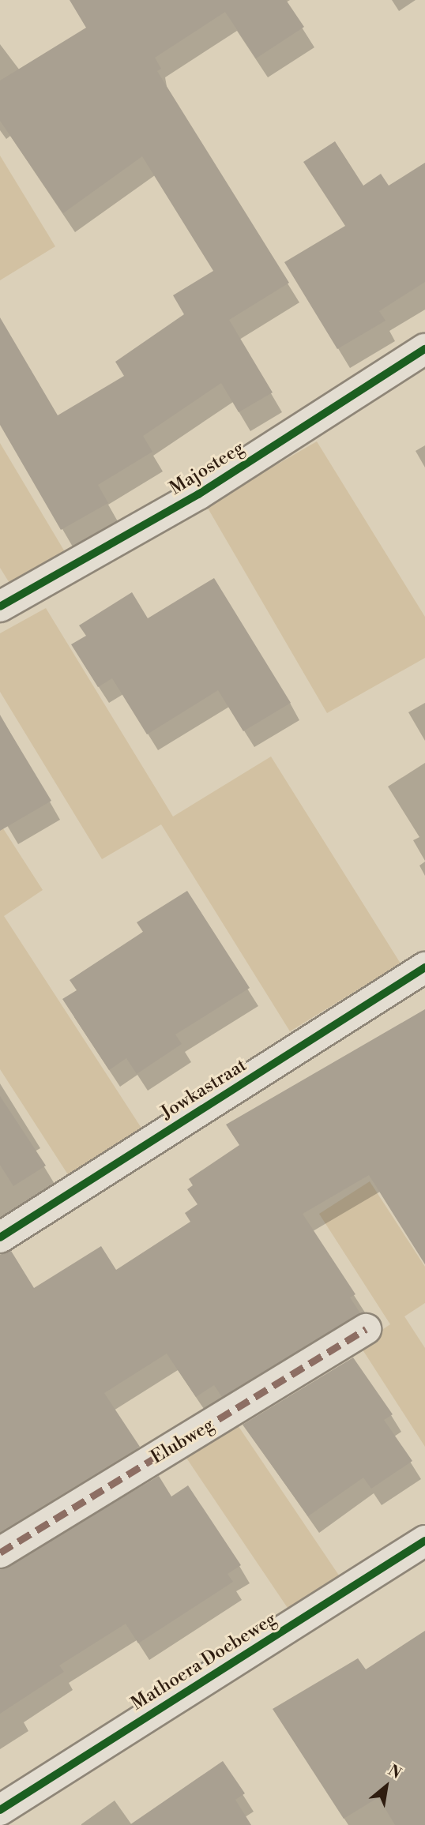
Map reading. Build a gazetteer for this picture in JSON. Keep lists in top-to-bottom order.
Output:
{
  "streets": {
    "street": [
      "Majosteeg",
      "Jowkastraat",
      "Elubweg",
      "Mathoera Doebeweg"
    ]
  },
  "north": "top right"
}
